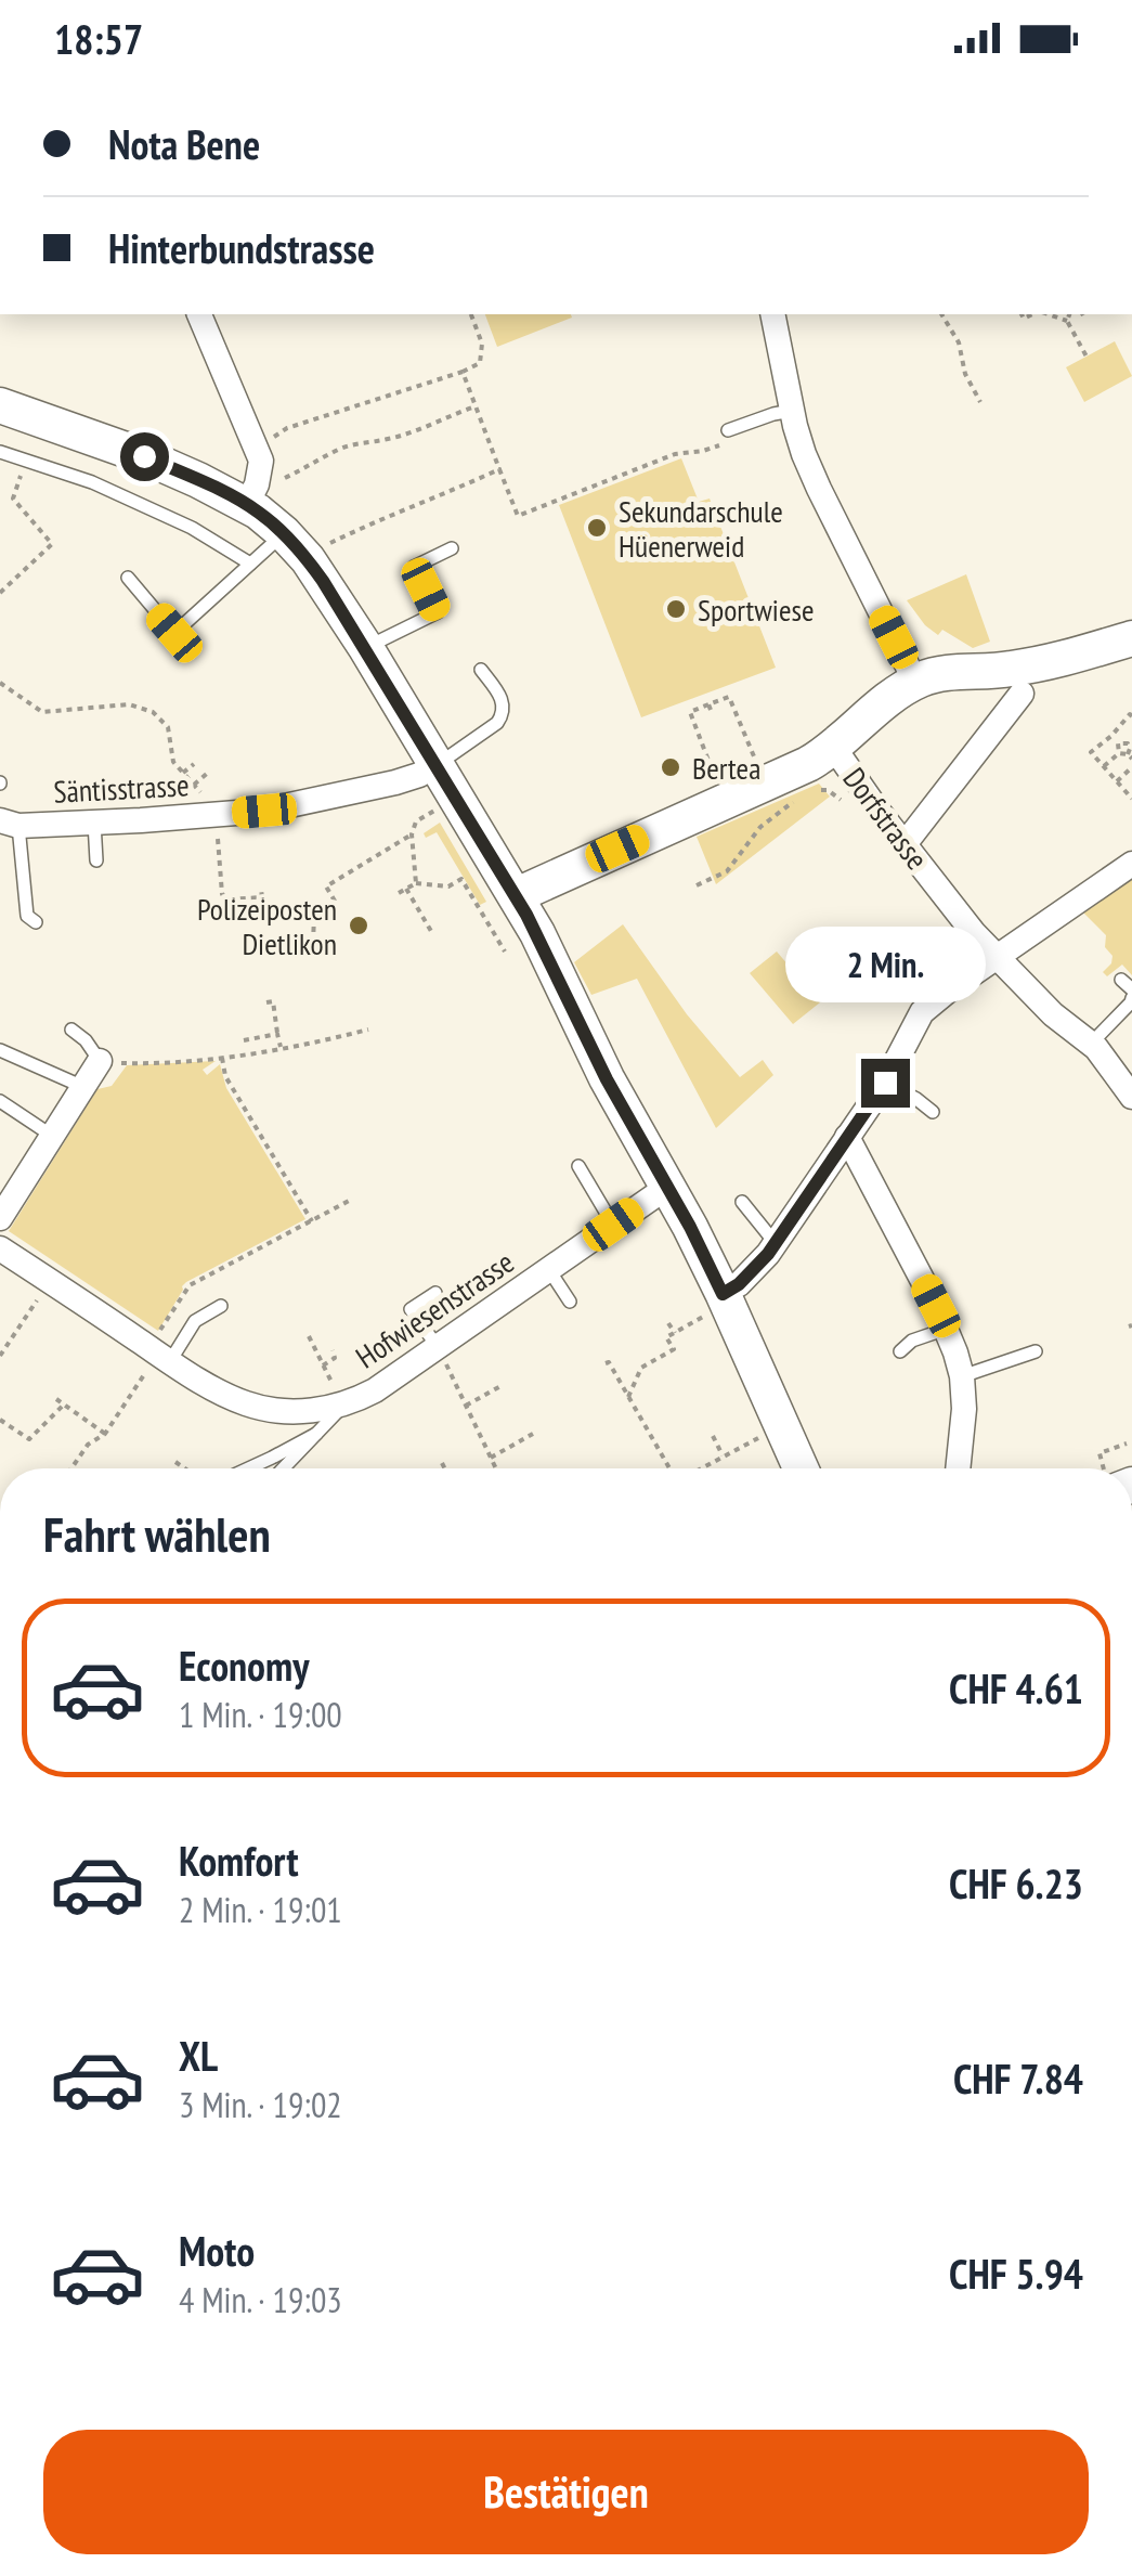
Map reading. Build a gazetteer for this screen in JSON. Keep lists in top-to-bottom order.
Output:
{
  "streets": {
    "street": ["Säntisstrasse", "Dorfstrasse", "Hofwiesenstrasse"]
  },
  "places": [
    "Sekundarschule Hüenerweid",
    "Sportwiese",
    "Bertea",
    "Polizeiposten Dietlikon"
  ],
  "page": {
    "status": "18:57",
    "banner": ["Nota Bene", "Hinterbundstrasse"],
    "bubble": "2 Min.",
    "heading": "Fahrt wählen",
    "list": [
      {
        "name": "Economy",
        "note": "1 Min. · 19:00",
        "value": "CHF 4.61"
      },
      {
        "name": "Komfort",
        "note": "2 Min. · 19:01",
        "value": "CHF 6.23"
      },
      {
        "name": "XL",
        "note": "3 Min. · 19:02",
        "value": "CHF 7.84"
      },
      {
        "name": "Moto",
        "note": "4 Min. · 19:03",
        "value": "CHF 5.94"
      }
    ],
    "buttons": "Bestätigen"
  }
}
